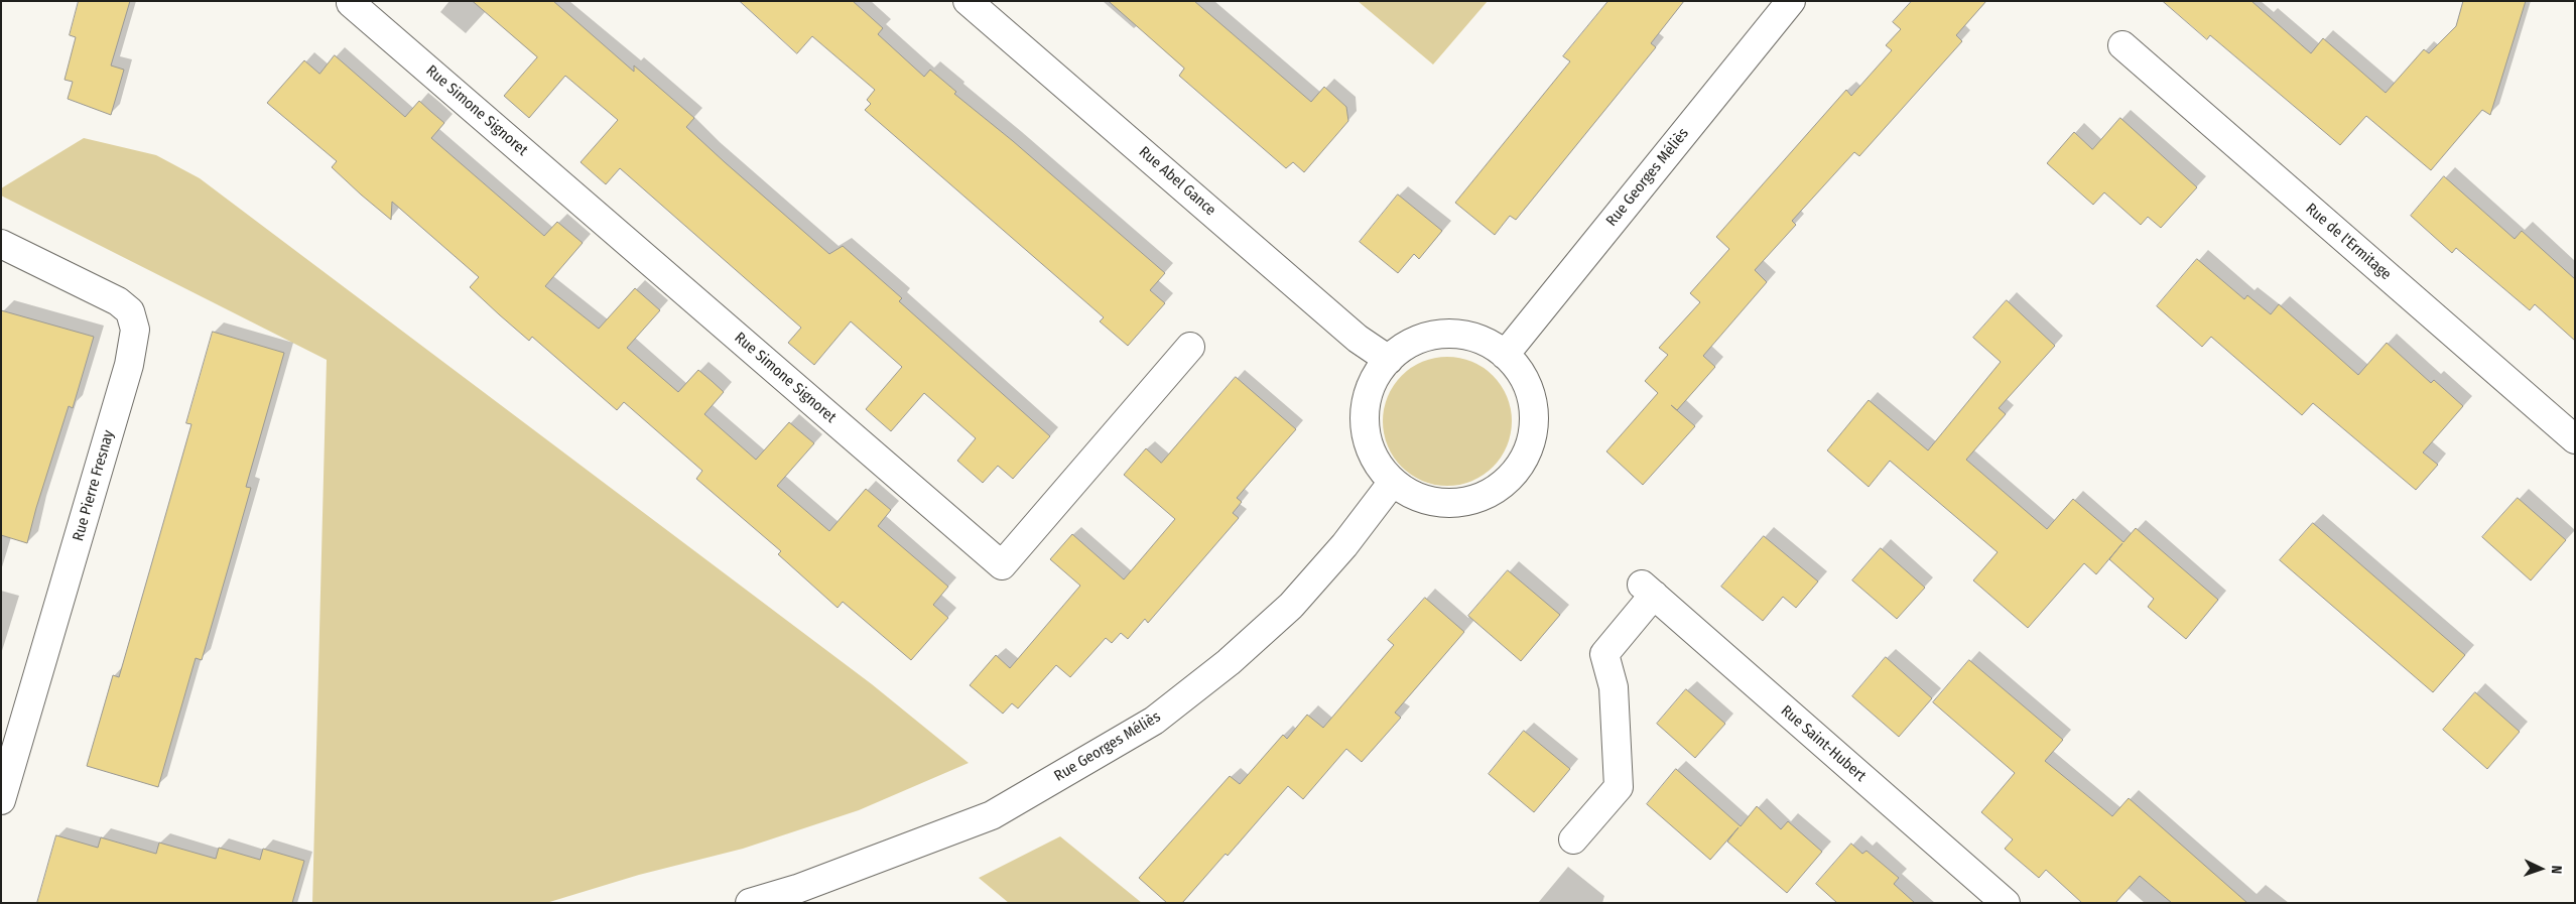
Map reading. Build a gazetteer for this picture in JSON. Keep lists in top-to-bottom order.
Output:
{
  "streets": {
    "street": [
      "Rue Simone Signoret",
      "Rue Georges Méliès",
      "Rue Abel Gance",
      "Rue de l'Ermitage",
      "Rue Pierre Fresnay",
      "Rue Saint-Hubert"
    ]
  },
  "crossings": [
    ["Rue Georges Méliès", "Rue Abel Gance"]
  ],
  "north": "right"
}
